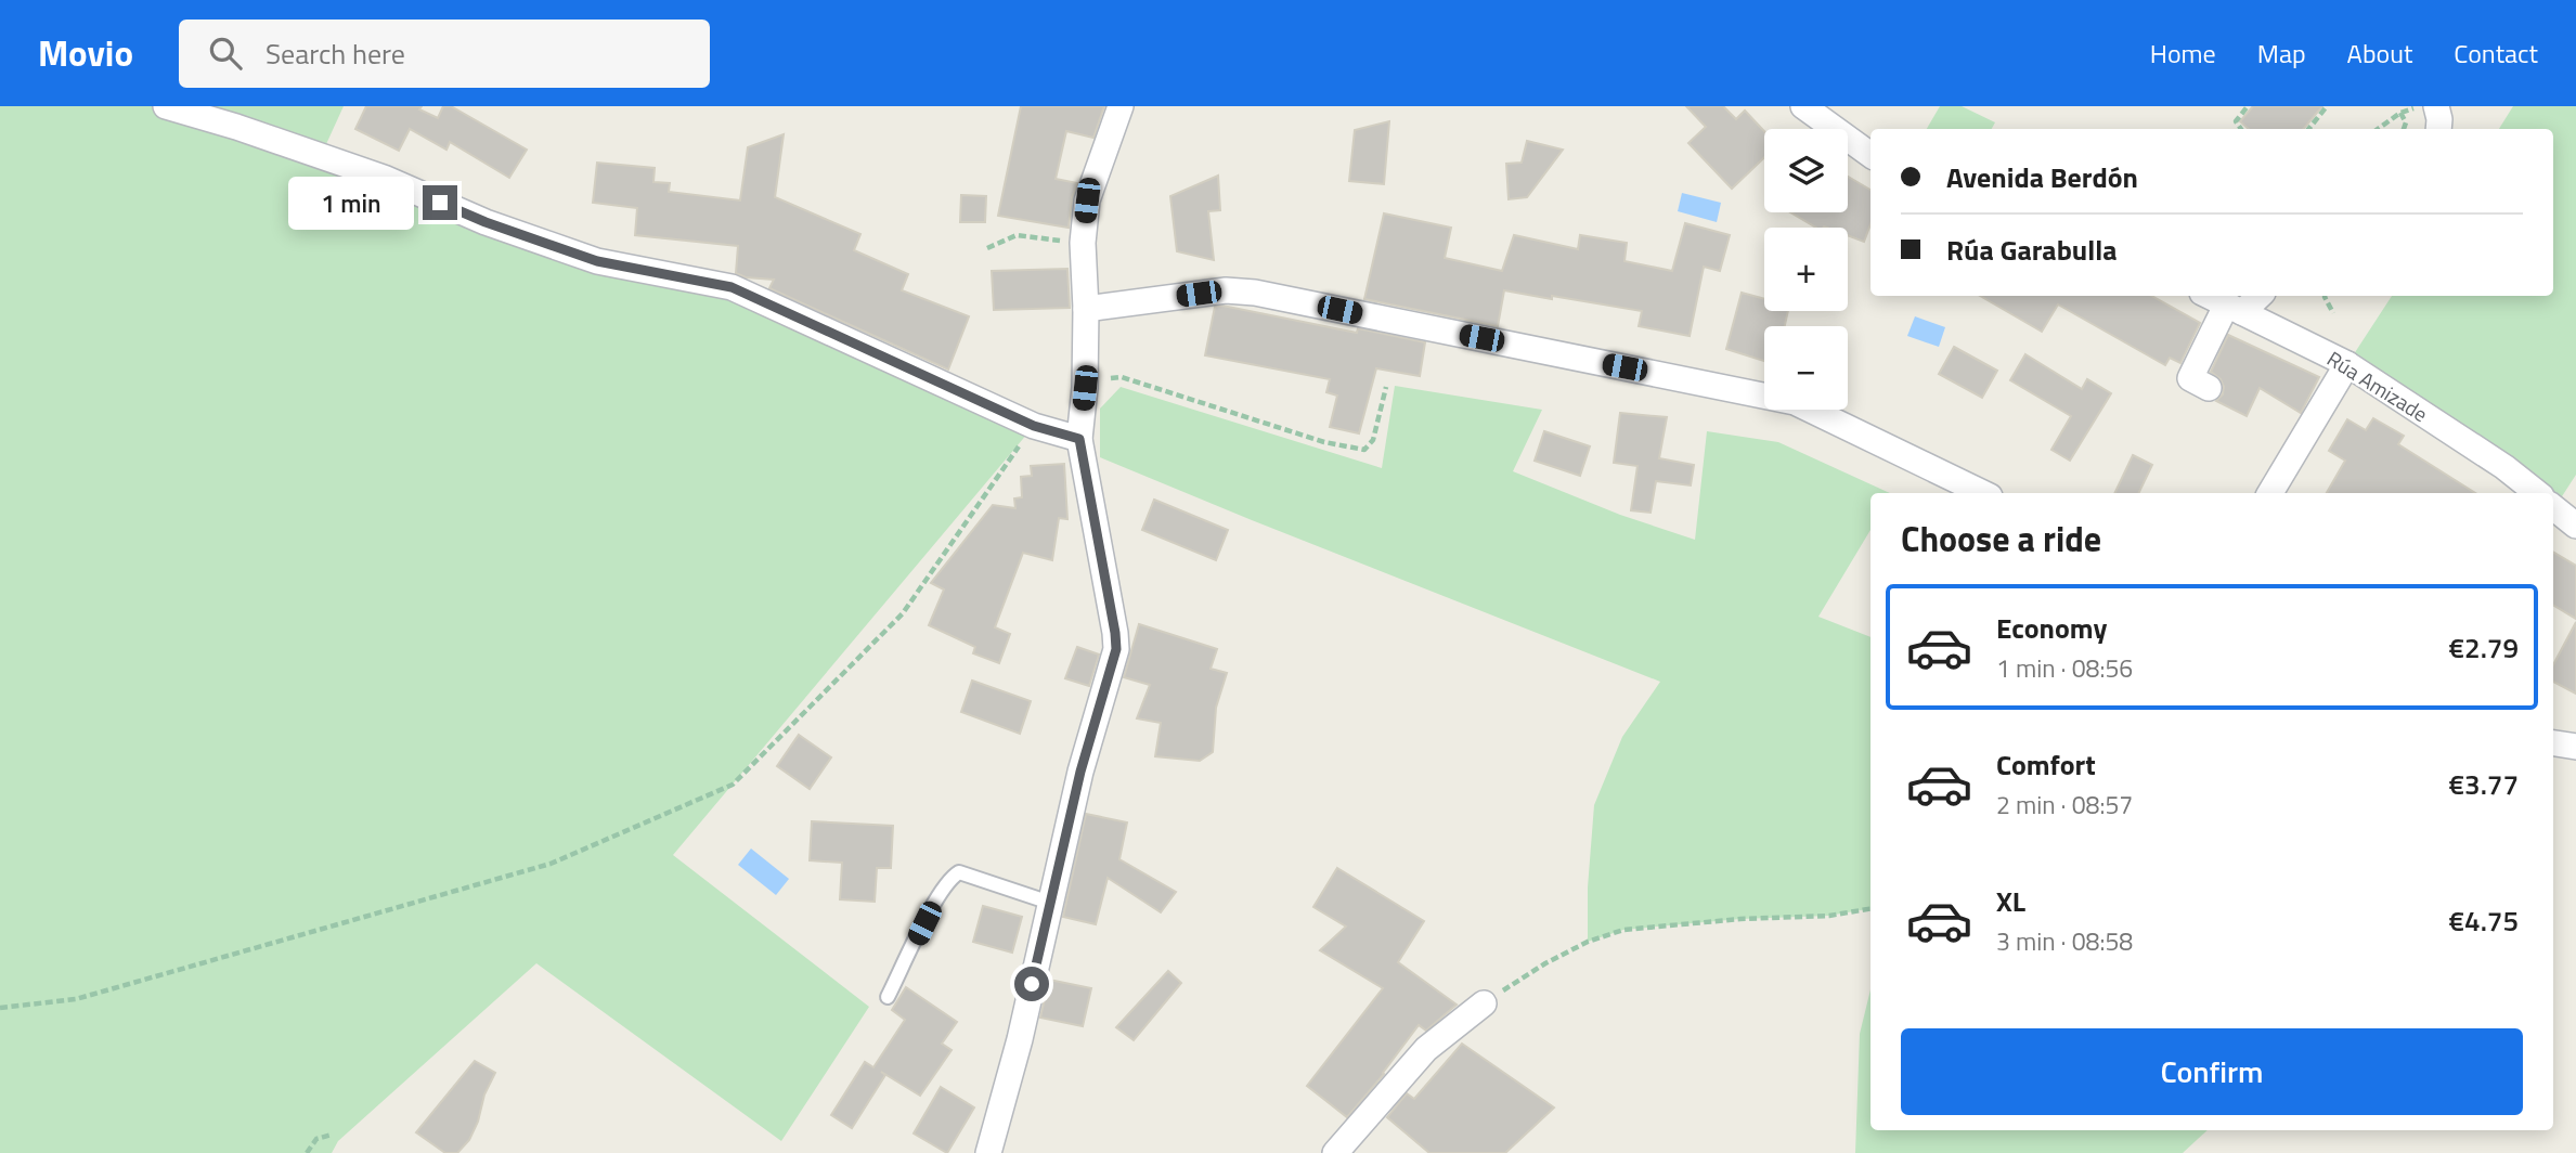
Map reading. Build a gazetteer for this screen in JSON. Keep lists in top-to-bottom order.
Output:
{
  "streets": {
    "street": ["Rúa Amizade"]
  },
  "page": {
    "header": "Movio",
    "search": "Search here",
    "nav": [
      "Home",
      "Map",
      "About",
      "Contact"
    ],
    "map_buttons": ["+", "−"],
    "banner": ["Avenida Berdón", "Rúa Garabulla"],
    "bubble": "1 min",
    "heading": "Choose a ride",
    "list": [
      {
        "name": "Economy",
        "note": "1 min · 08:56",
        "value": "€2.79"
      },
      {
        "name": "Comfort",
        "note": "2 min · 08:57",
        "value": "€3.77"
      },
      {
        "name": "XL",
        "note": "3 min · 08:58",
        "value": "€4.75"
      }
    ],
    "buttons": "Confirm"
  }
}
